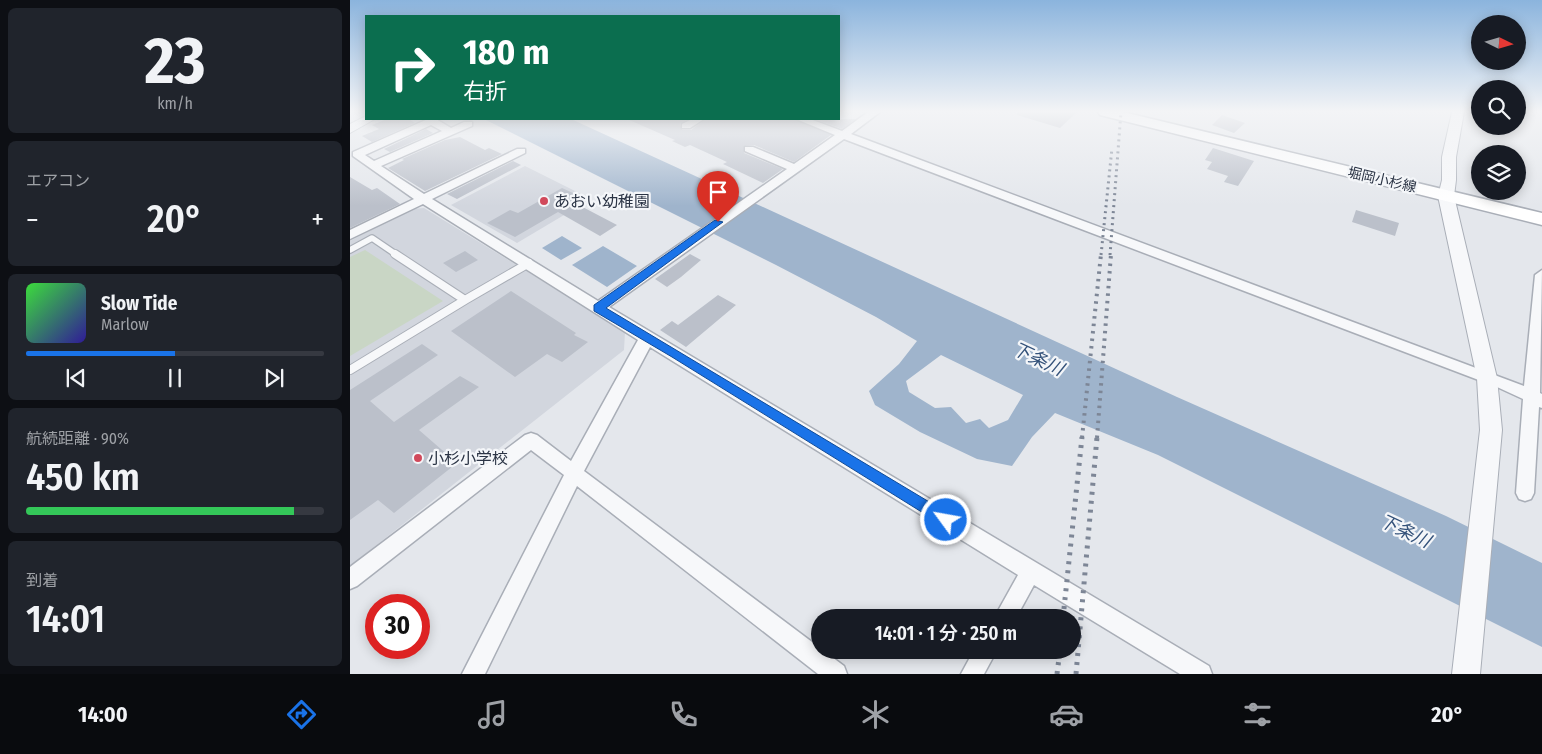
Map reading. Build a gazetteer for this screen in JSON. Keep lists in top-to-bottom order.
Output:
{
  "streets": {
    "main road": ["堀岡小杉線"]
  },
  "water": ["下条川"],
  "places": ["あおい幼稚園", "小杉小学校"],
  "north": "right",
  "page": {
    "tile": [
      ["23", "km/h"],
      "エアコン",
      ["航続距離 · 90%", "450 km"],
      ["到着", "14:01"]
    ],
    "turn": ["180 m", "右折"],
    "heat": ["−", "20°", "+"],
    "song": ["Slow Tide", "Marlow"],
    "limit": "30",
    "trip": "14:01 · 1 分 · 250 m",
    "tabs": ["14:00", "20°"]
  }
}
